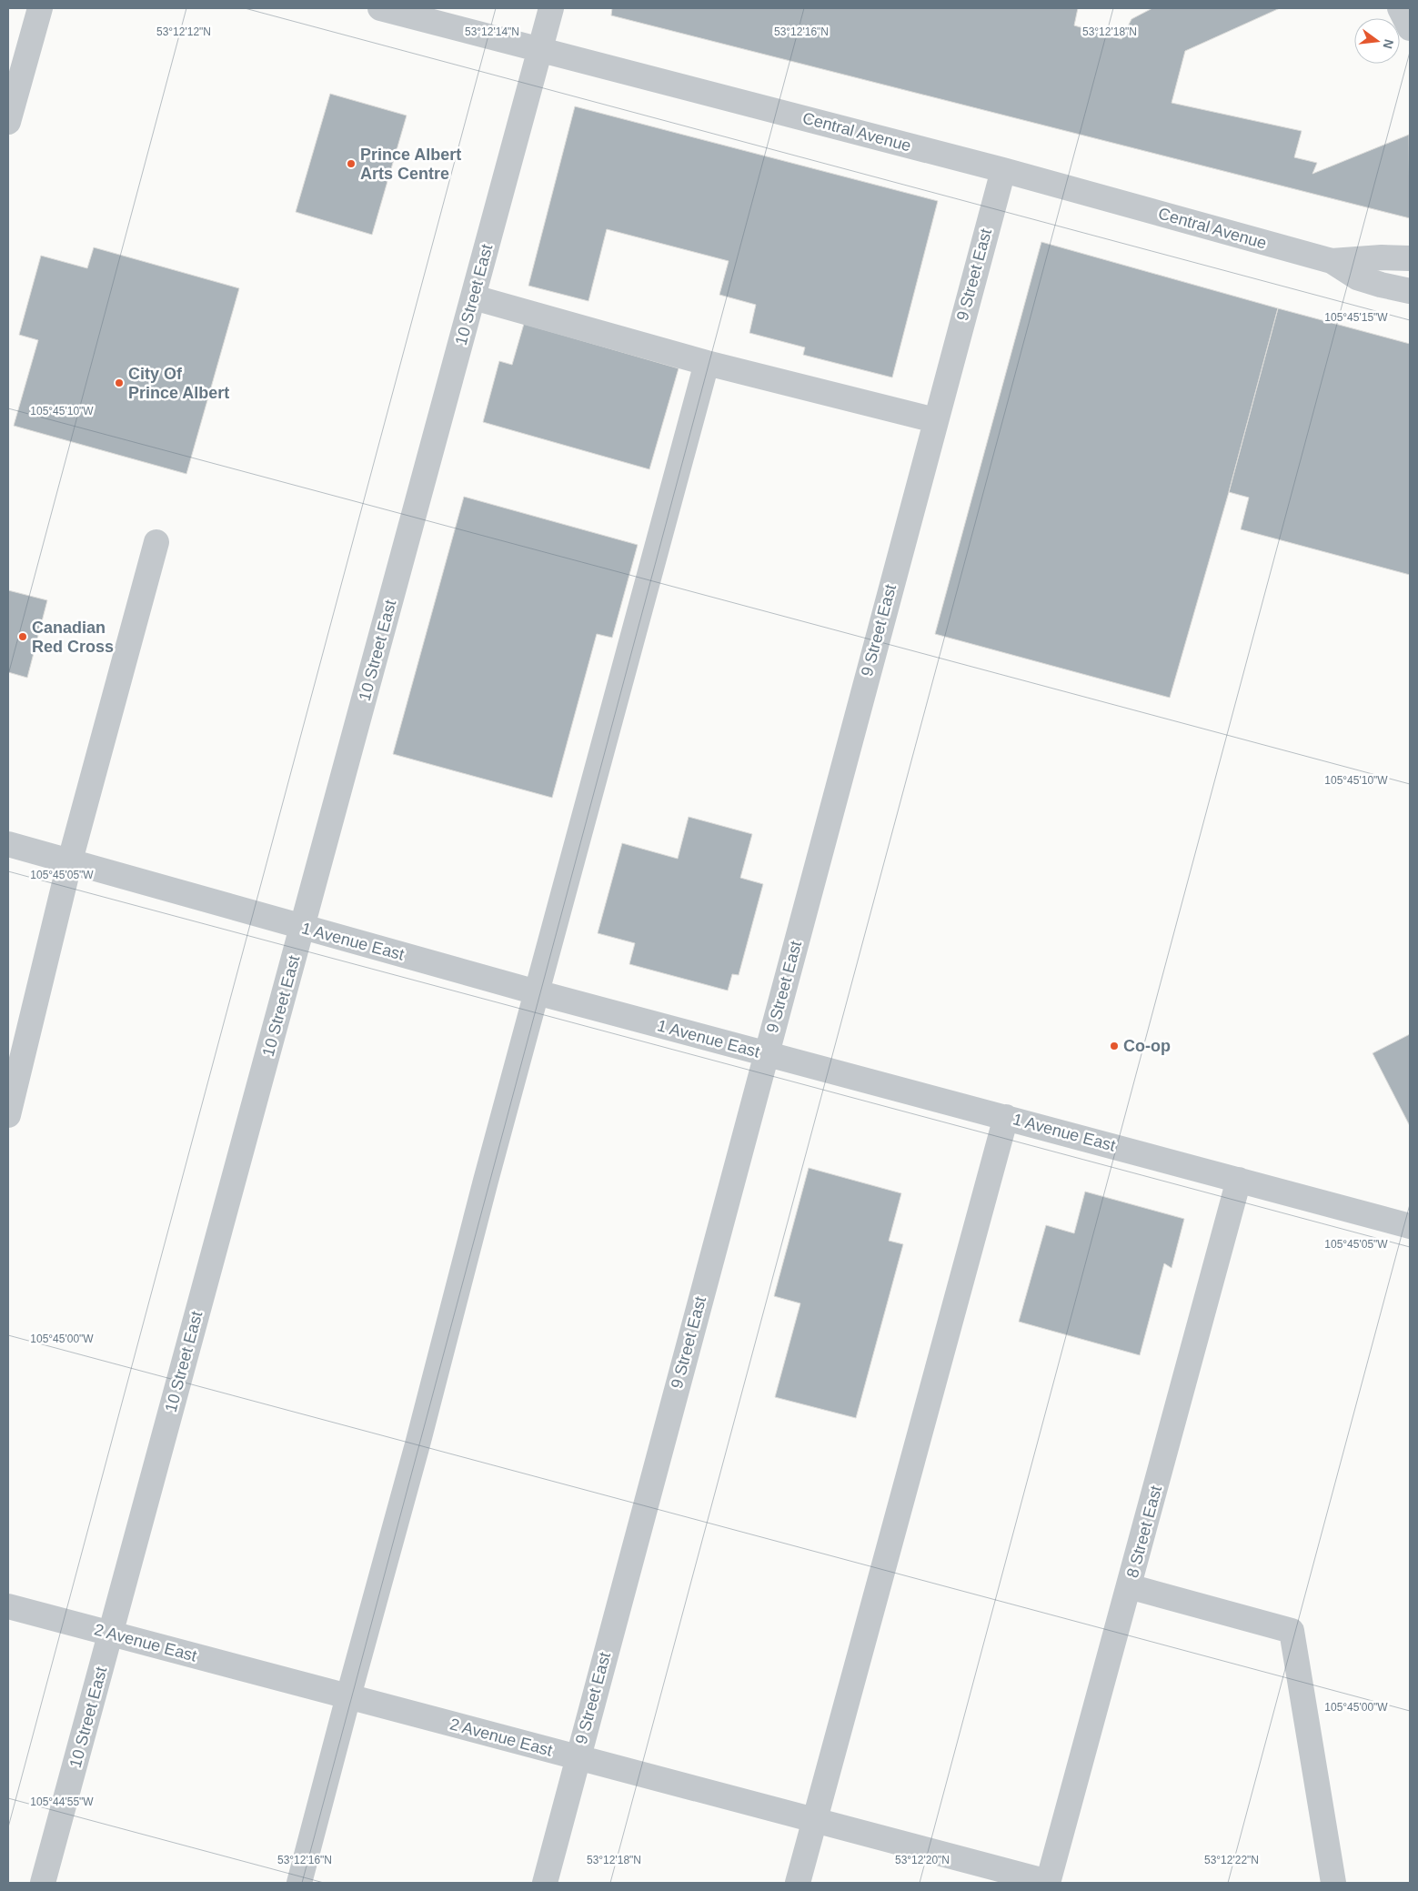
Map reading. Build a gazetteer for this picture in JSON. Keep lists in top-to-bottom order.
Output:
{
  "streets": {
    "street": [
      "Central Avenue",
      "9 Street East",
      "10 Street East",
      "1 Avenue East",
      "8 Street East",
      "2 Avenue East"
    ]
  },
  "crossings": [
    ["Central Avenue", "9 Street East"],
    ["Central Avenue", "10 Street East"],
    ["9 Street East", "1 Avenue East"],
    ["9 Street East", "2 Avenue East"],
    ["10 Street East", "1 Avenue East"],
    ["10 Street East", "2 Avenue East"],
    ["1 Avenue East", "8 Street East"],
    ["8 Street East", "2 Avenue East"]
  ],
  "places": [
    "Prince Albert Arts Centre",
    "City Of Prince Albert",
    "Canadian Red Cross",
    "Co-op"
  ],
  "north": "right",
  "coordinates": [
    "53°12'14\"N",
    "53°12'16\"N",
    "53°12'18\"N",
    "53°12'12\"N",
    "105°45'15\"W",
    "105°45'10\"W",
    "105°45'05\"W",
    "105°45'00\"W",
    "105°44'55\"W",
    "53°12'20\"N",
    "53°12'22\"N"
  ]
}
